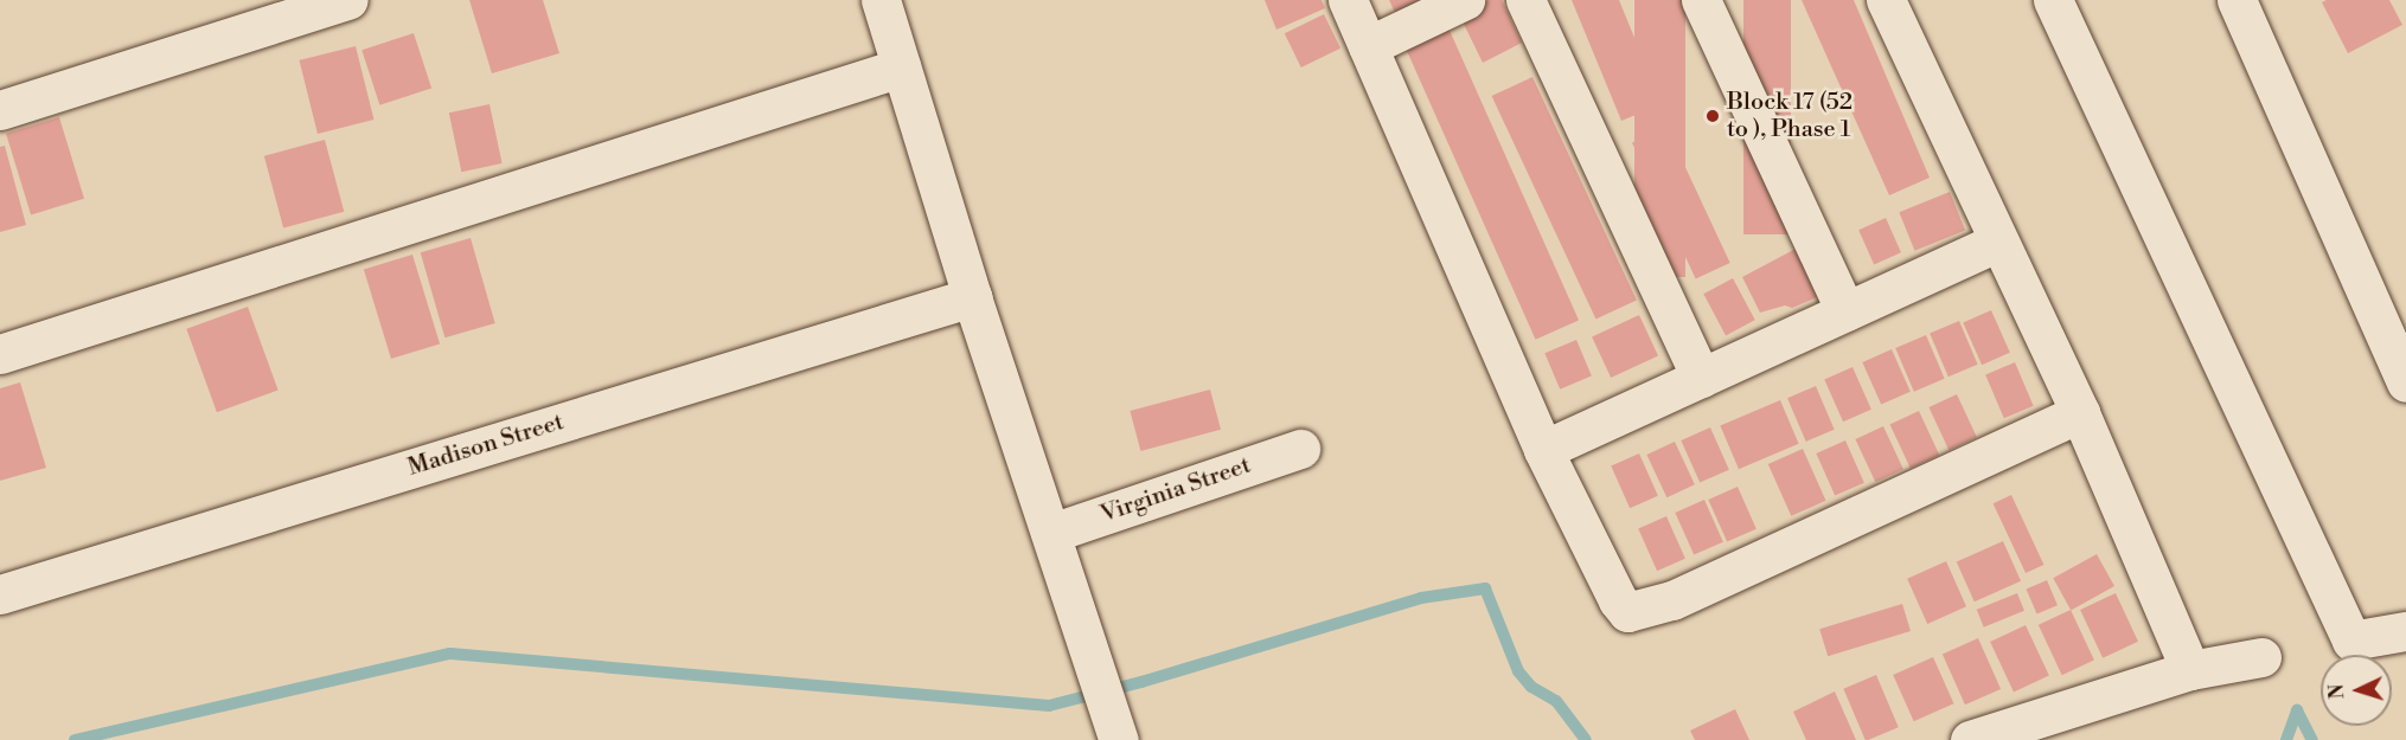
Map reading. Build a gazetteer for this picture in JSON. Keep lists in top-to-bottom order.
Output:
{
  "streets": {
    "street": ["Madison Street", "Virginia Street"]
  },
  "places": ["Block 17 (52 to ), Phase 1"],
  "north": "left"
}
